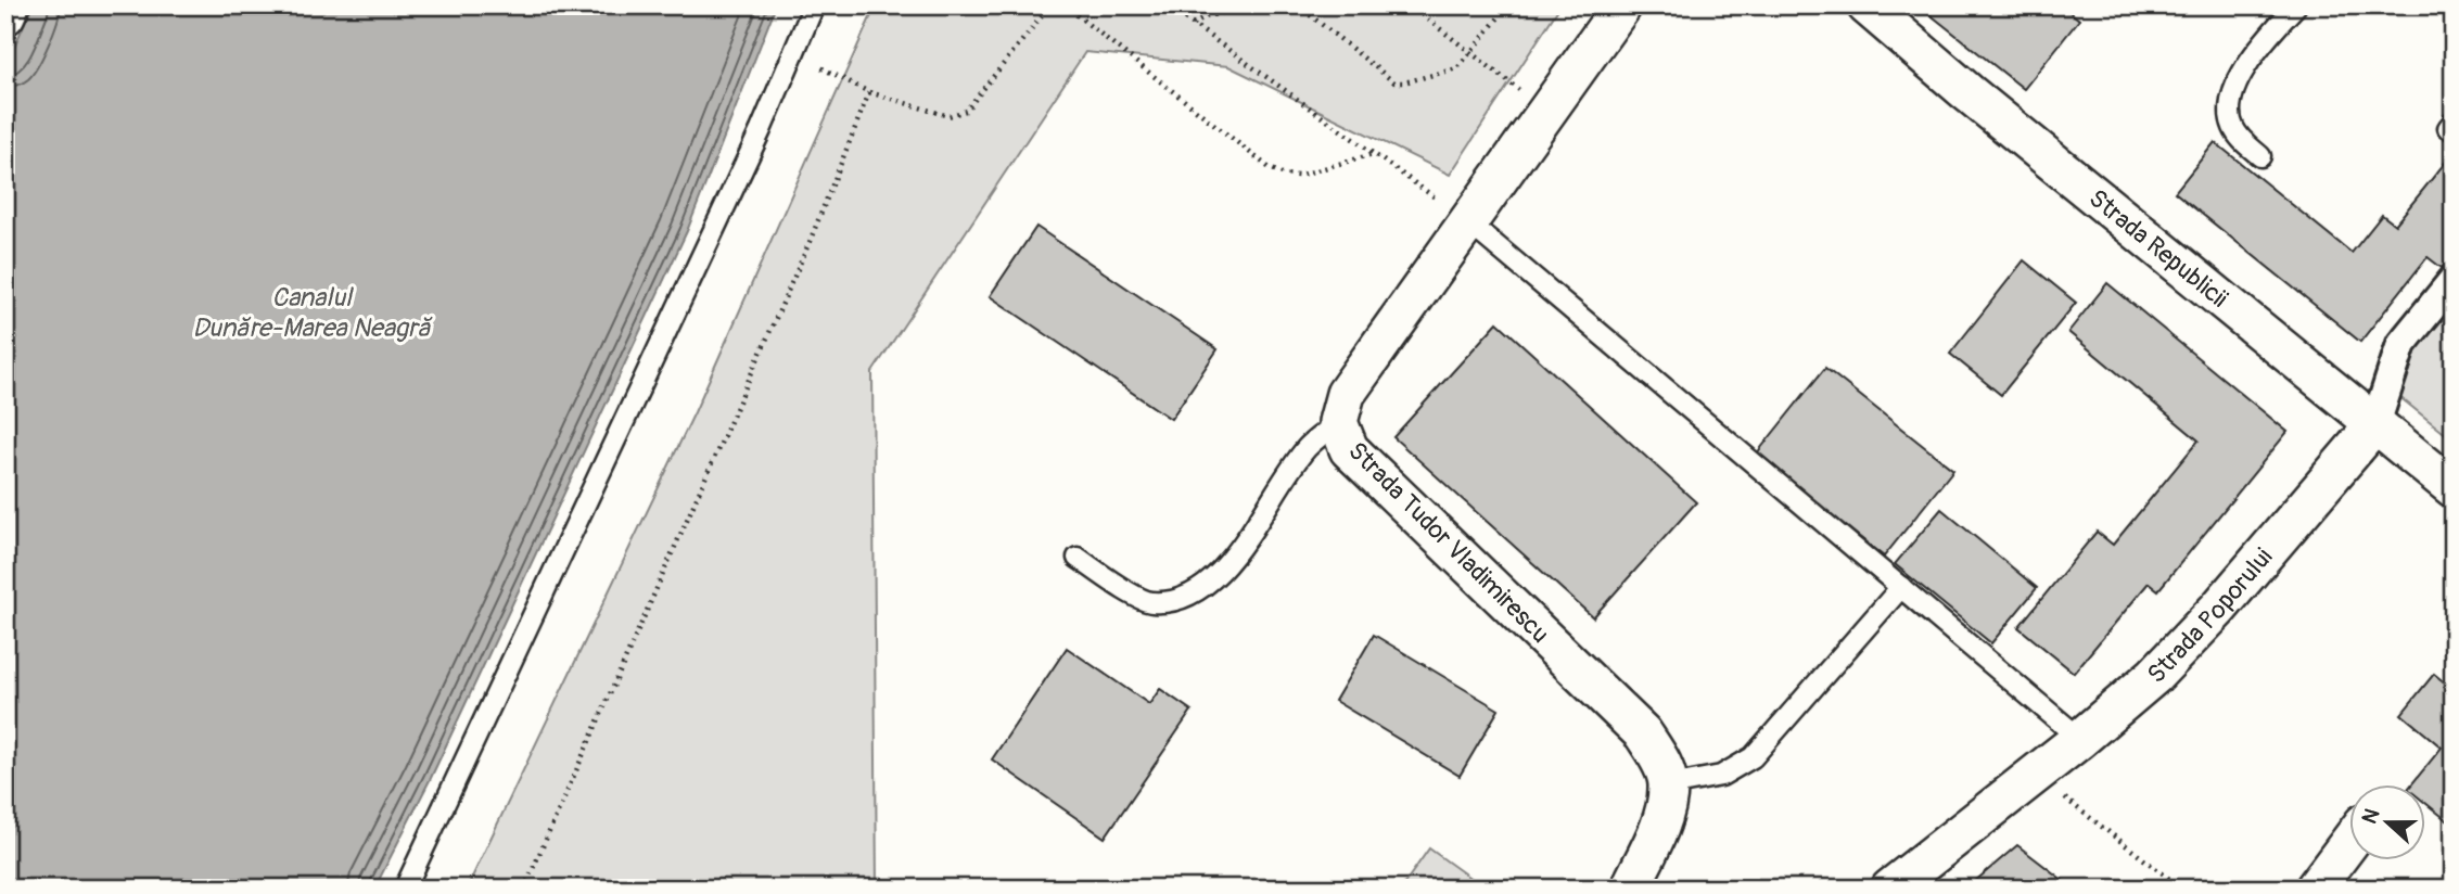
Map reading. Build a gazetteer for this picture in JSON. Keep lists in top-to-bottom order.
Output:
{
  "streets": {
    "street": ["Strada Republicii", "Strada Tudor Vladimirescu", "Strada Poporului"]
  },
  "crossings": [
    ["Strada Republicii", "Strada Poporului"]
  ],
  "water": ["Canalul Dunăre-Marea Neagră"],
  "north": "left"
}
